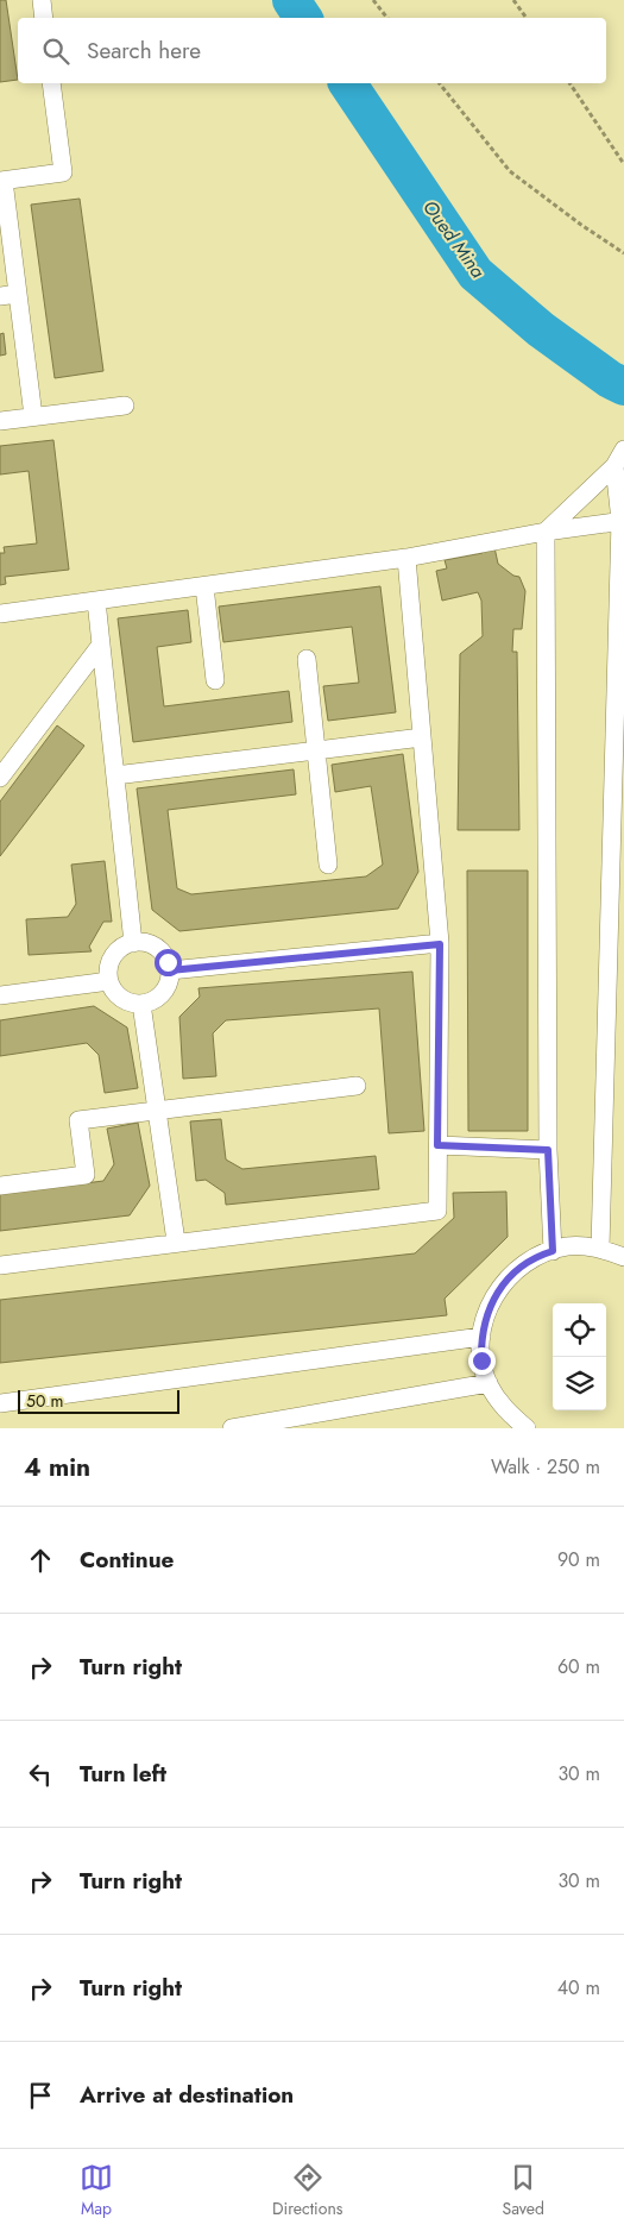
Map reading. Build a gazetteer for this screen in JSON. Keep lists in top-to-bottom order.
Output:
{
  "water": ["Oued Mina"],
  "scale_bar": "50 m",
  "page": {
    "search": "Search here",
    "scale": "50 m",
    "heading": ["4 min", "Walk · 250 m"],
    "list": [
      ["Continue", "90 m"],
      ["Turn right", "60 m"],
      ["Turn left", "30 m"],
      ["Turn right", "30 m"],
      ["Turn right", "40 m"],
      "Arrive at destination"
    ],
    "nav": ["Map", "Directions", "Saved"]
  }
}
